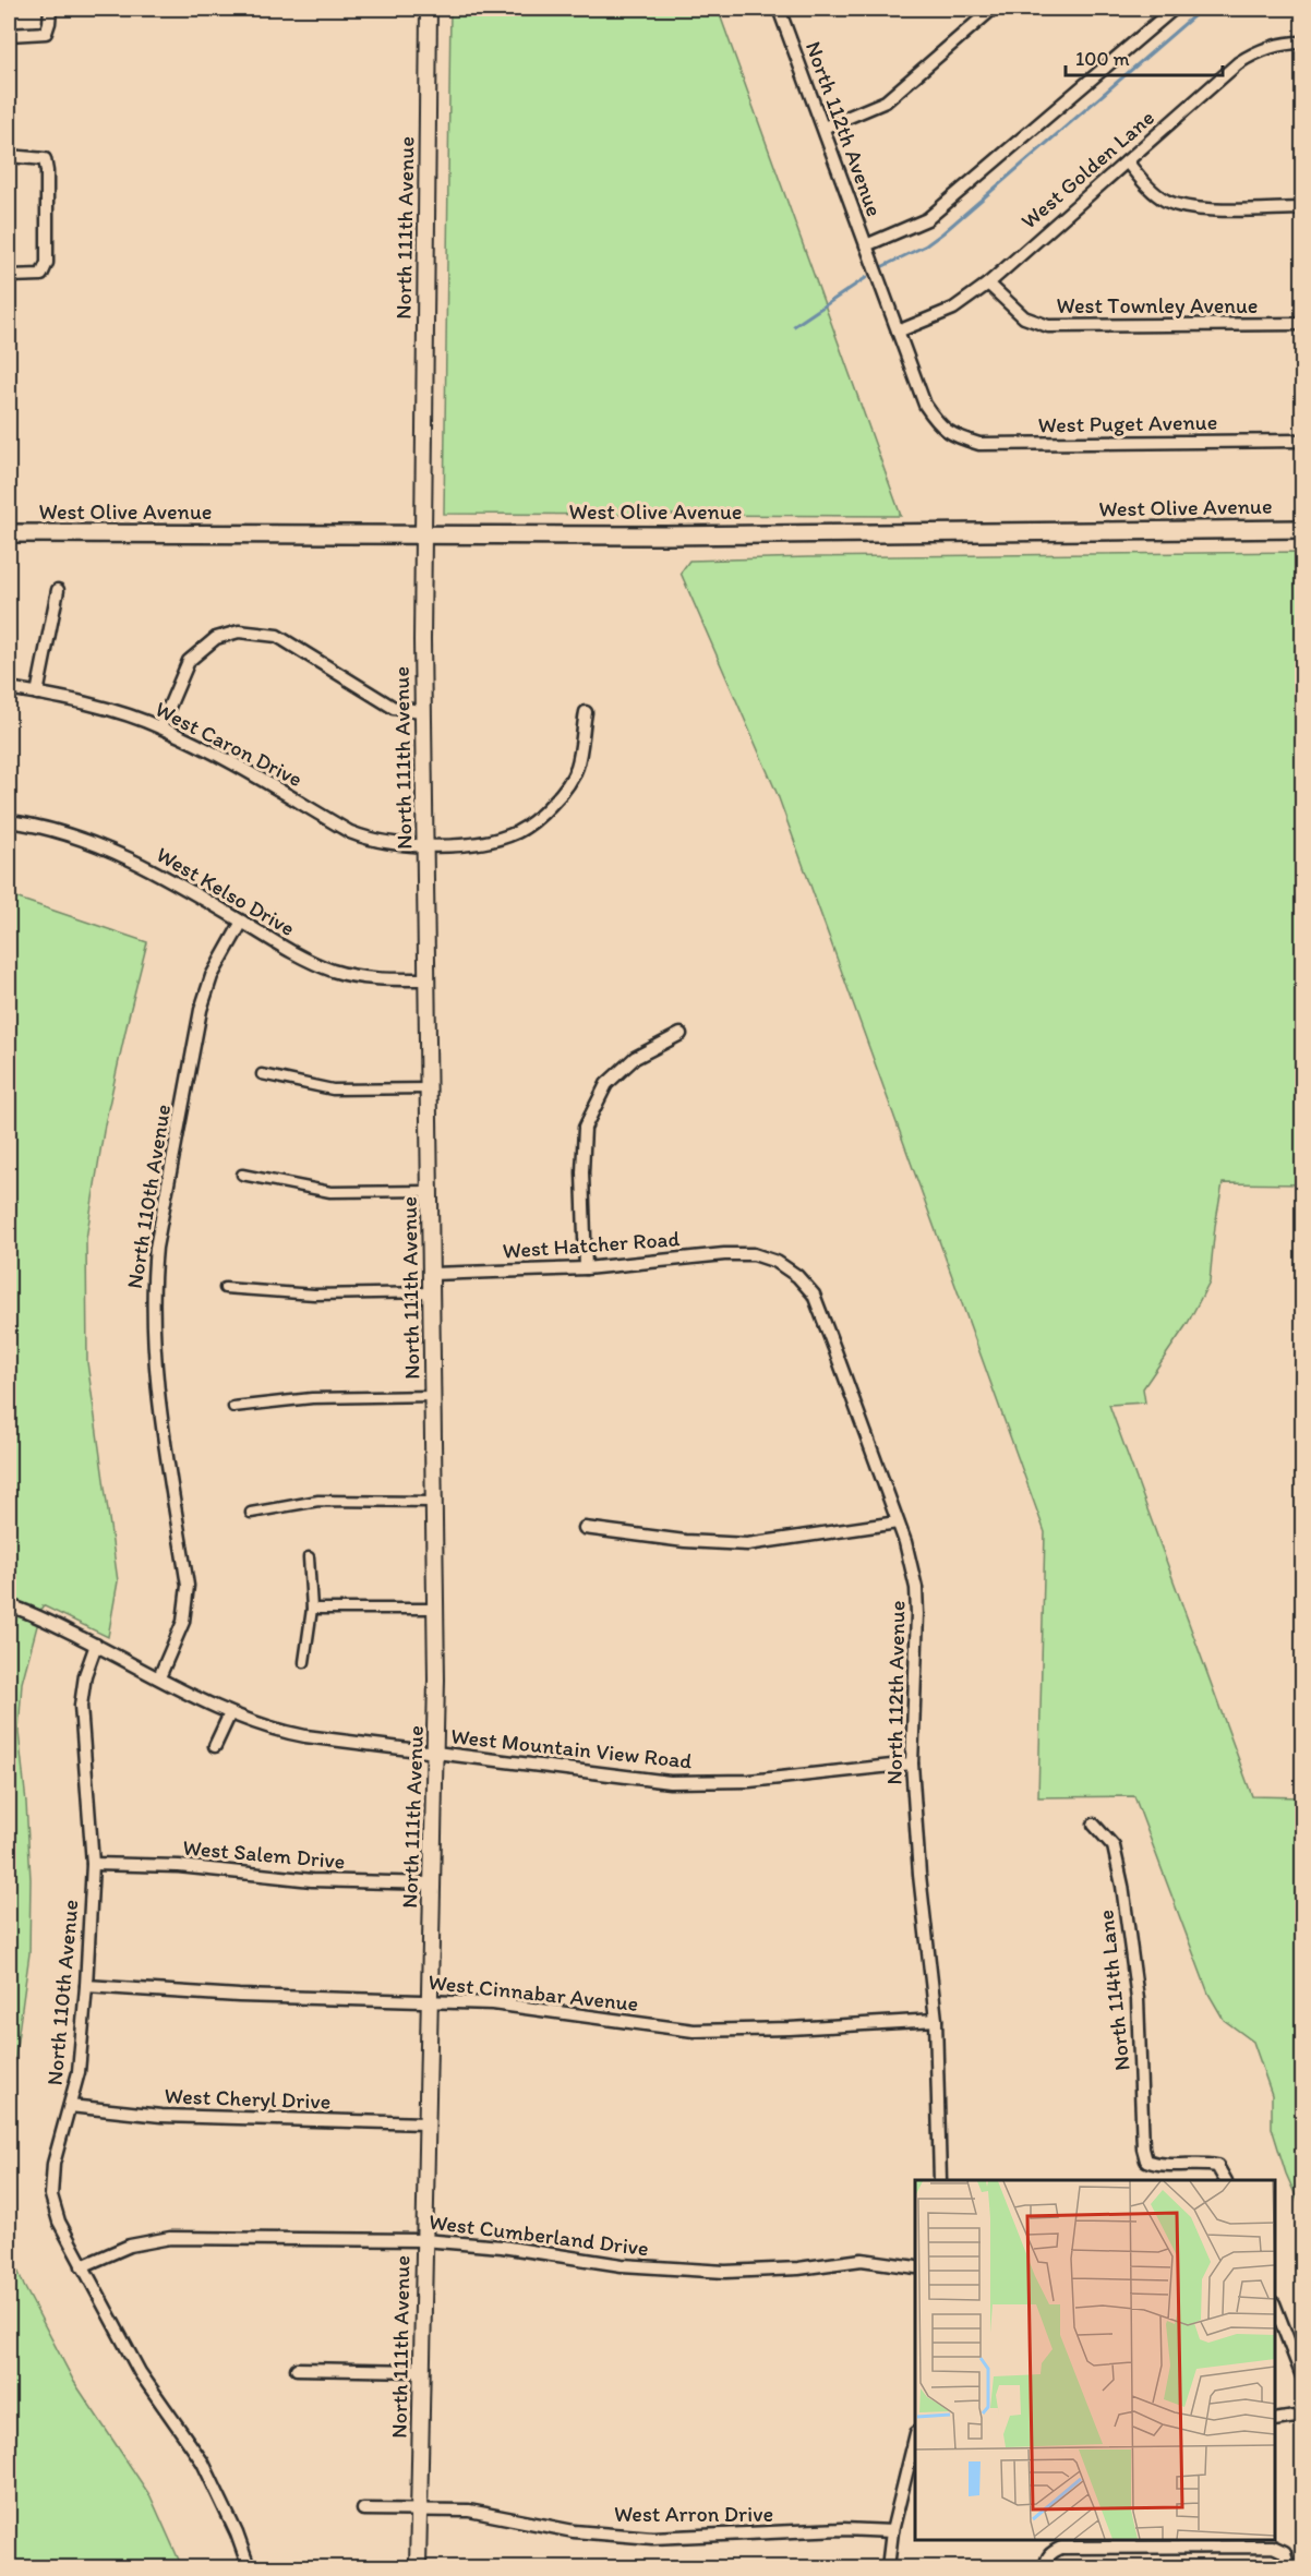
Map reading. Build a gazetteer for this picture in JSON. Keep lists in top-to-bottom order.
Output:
{
  "streets": {
    "main road": ["West Olive Avenue"],
    "street": [
      "North 112th Avenue",
      "West Golden Lane",
      "North 111th Avenue",
      "West Townley Avenue",
      "West Puget Avenue",
      "West Caron Drive",
      "West Kelso Drive",
      "North 110th Avenue",
      "West Hatcher Road",
      "West Mountain View Road",
      "West Salem Drive",
      "North 114th Lane",
      "West Cinnabar Avenue",
      "West Cheryl Drive",
      "West Cumberland Drive",
      "West Arron Drive"
    ]
  },
  "crossings": [
    ["North 112th Avenue", "West Golden Lane"],
    ["North 112th Avenue", "West Puget Avenue"],
    ["North 112th Avenue", "West Hatcher Road"],
    ["North 112th Avenue", "West Mountain View Road"],
    ["North 112th Avenue", "West Cinnabar Avenue"],
    ["West Golden Lane", "West Townley Avenue"],
    ["West Golden Lane", "West Puget Avenue"],
    ["North 111th Avenue", "West Olive Avenue"],
    ["North 111th Avenue", "West Caron Drive"],
    ["North 111th Avenue", "West Kelso Drive"],
    ["North 111th Avenue", "West Hatcher Road"],
    ["North 111th Avenue", "West Mountain View Road"],
    ["North 111th Avenue", "West Salem Drive"],
    ["North 111th Avenue", "West Cinnabar Avenue"],
    ["North 111th Avenue", "West Cheryl Drive"],
    ["North 111th Avenue", "West Cumberland Drive"],
    ["North 111th Avenue", "West Arron Drive"],
    ["West Kelso Drive", "North 110th Avenue"],
    ["North 110th Avenue", "West Mountain View Road"],
    ["North 110th Avenue", "West Salem Drive"],
    ["North 110th Avenue", "West Cinnabar Avenue"],
    ["North 110th Avenue", "West Cheryl Drive"],
    ["North 110th Avenue", "West Cumberland Drive"]
  ],
  "scale_bar": "100 m"
}
